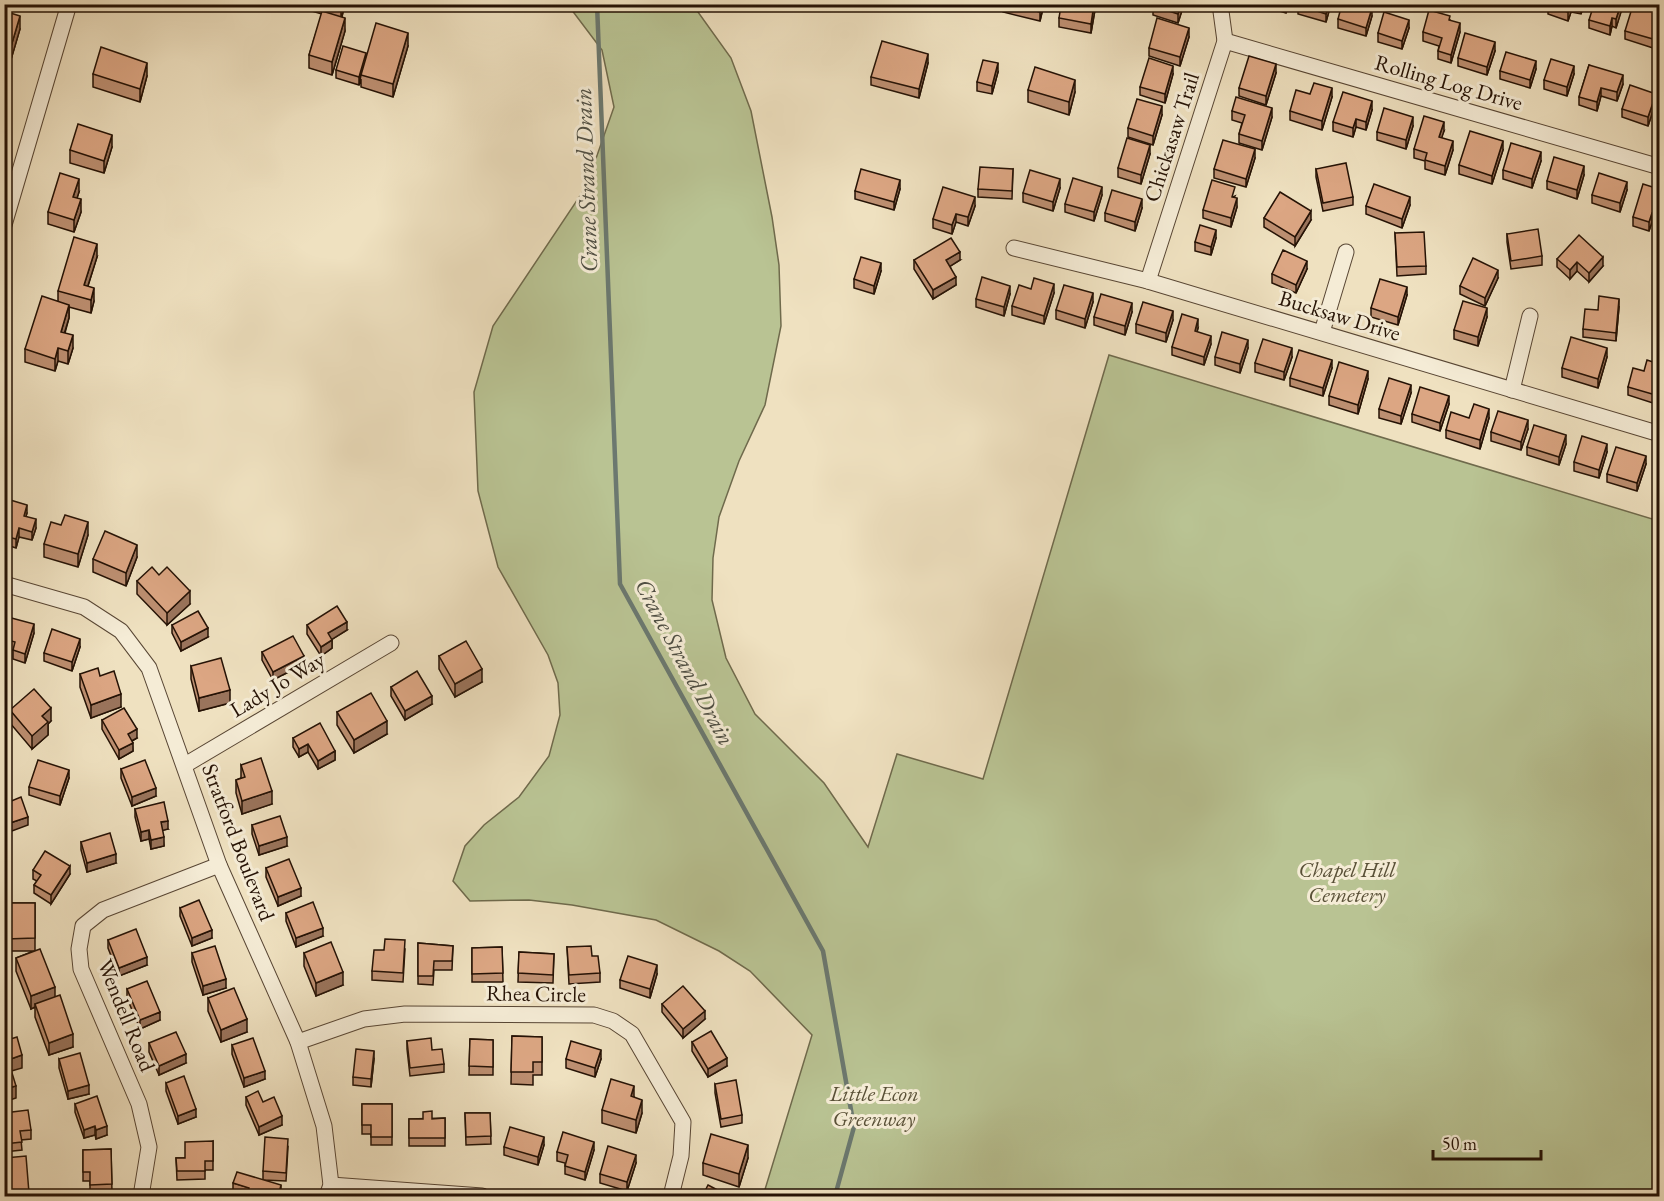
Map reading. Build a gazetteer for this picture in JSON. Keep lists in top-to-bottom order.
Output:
{
  "streets": {
    "street": [
      "Rolling Log Drive",
      "Chickasaw Trail",
      "Bucksaw Drive",
      "Lady Jo Way",
      "Stratford Boulevard",
      "Rhea Circle",
      "Wendell Road"
    ]
  },
  "crossings": [
    ["Rolling Log Drive", "Chickasaw Trail"],
    ["Chickasaw Trail", "Bucksaw Drive"],
    ["Lady Jo Way", "Stratford Boulevard"],
    ["Stratford Boulevard", "Rhea Circle"],
    ["Stratford Boulevard", "Wendell Road"]
  ],
  "water": ["Crane Strand Drain"],
  "parks": ["Chapel Hill Cemetery", "Little Econ Greenway"],
  "scale_bar": "50 m"
}
